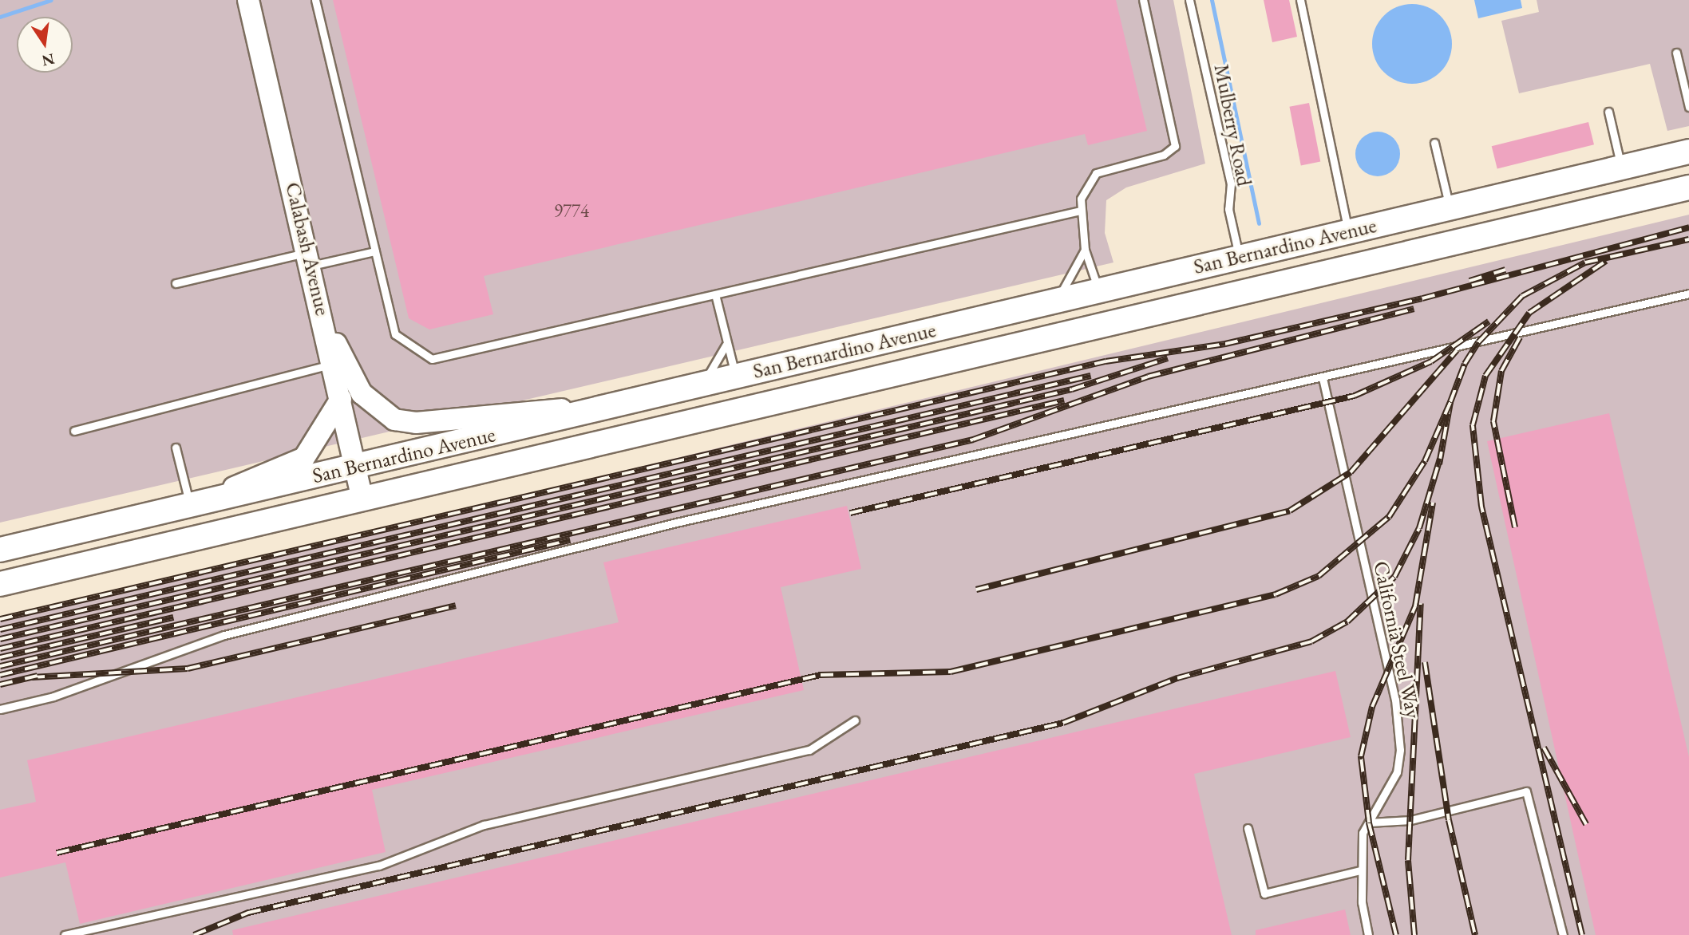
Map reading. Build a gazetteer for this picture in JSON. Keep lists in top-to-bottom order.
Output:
{
  "streets": {
    "main road": ["San Bernardino Avenue"],
    "street": ["Calabash Avenue"],
    "lane": ["Mulberry Road", "California Steel Way"]
  },
  "crossings": [
    ["Mulberry Road", "San Bernardino Avenue"],
    ["San Bernardino Avenue", "Calabash Avenue"]
  ],
  "house_numbers": ["9774"],
  "north": "bottom"
}
